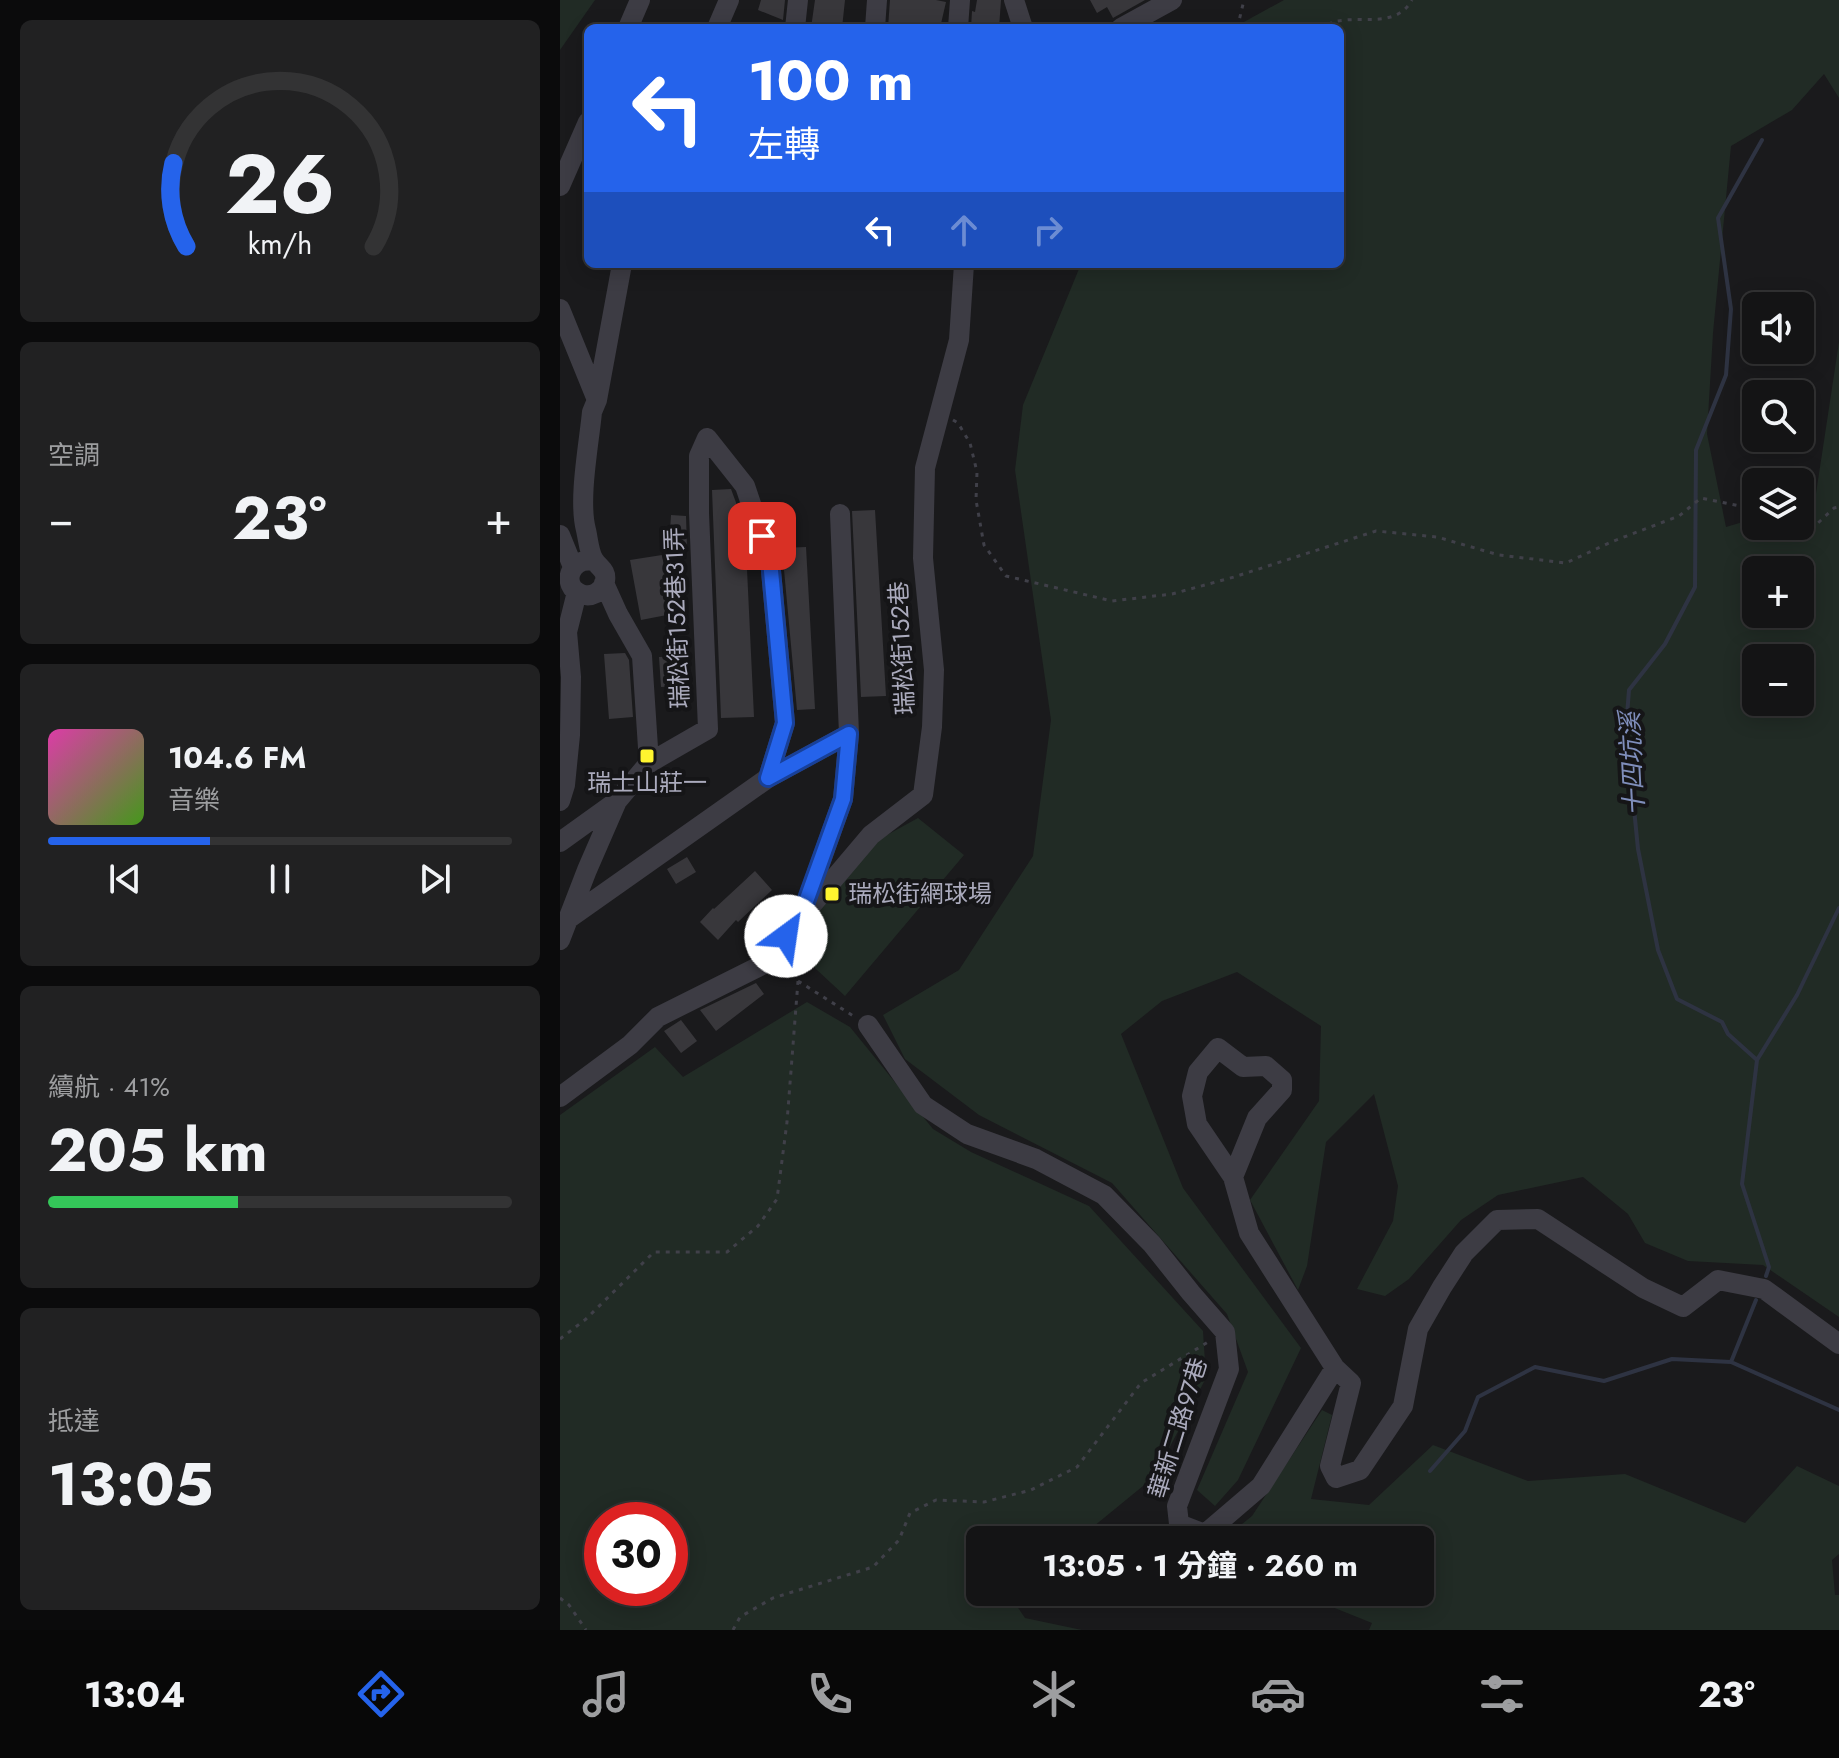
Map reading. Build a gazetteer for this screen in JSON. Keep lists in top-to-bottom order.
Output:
{
  "streets": {
    "street": ["瑞松街152巷31弄", "瑞松街152巷", "華新二路97巷"]
  },
  "water": ["十四坑溪"],
  "places": {
    "transit": ["瑞士山莊一", "瑞松街網球場"]
  },
  "page": {
    "turn": ["100 m", "左轉"],
    "map_buttons": ["+", "−"],
    "tile": [
      "空調",
      ["續航 · 41%", "205 km"],
      ["抵達", "13:05"]
    ],
    "heat": ["−", "23°", "+"],
    "song": ["104.6 FM", "音樂"],
    "limit": "30",
    "trip": "13:05 · 1 分鐘 · 260 m",
    "tabs": ["13:04", "23°"],
    "gauge": ["26", "km/h"]
  }
}
